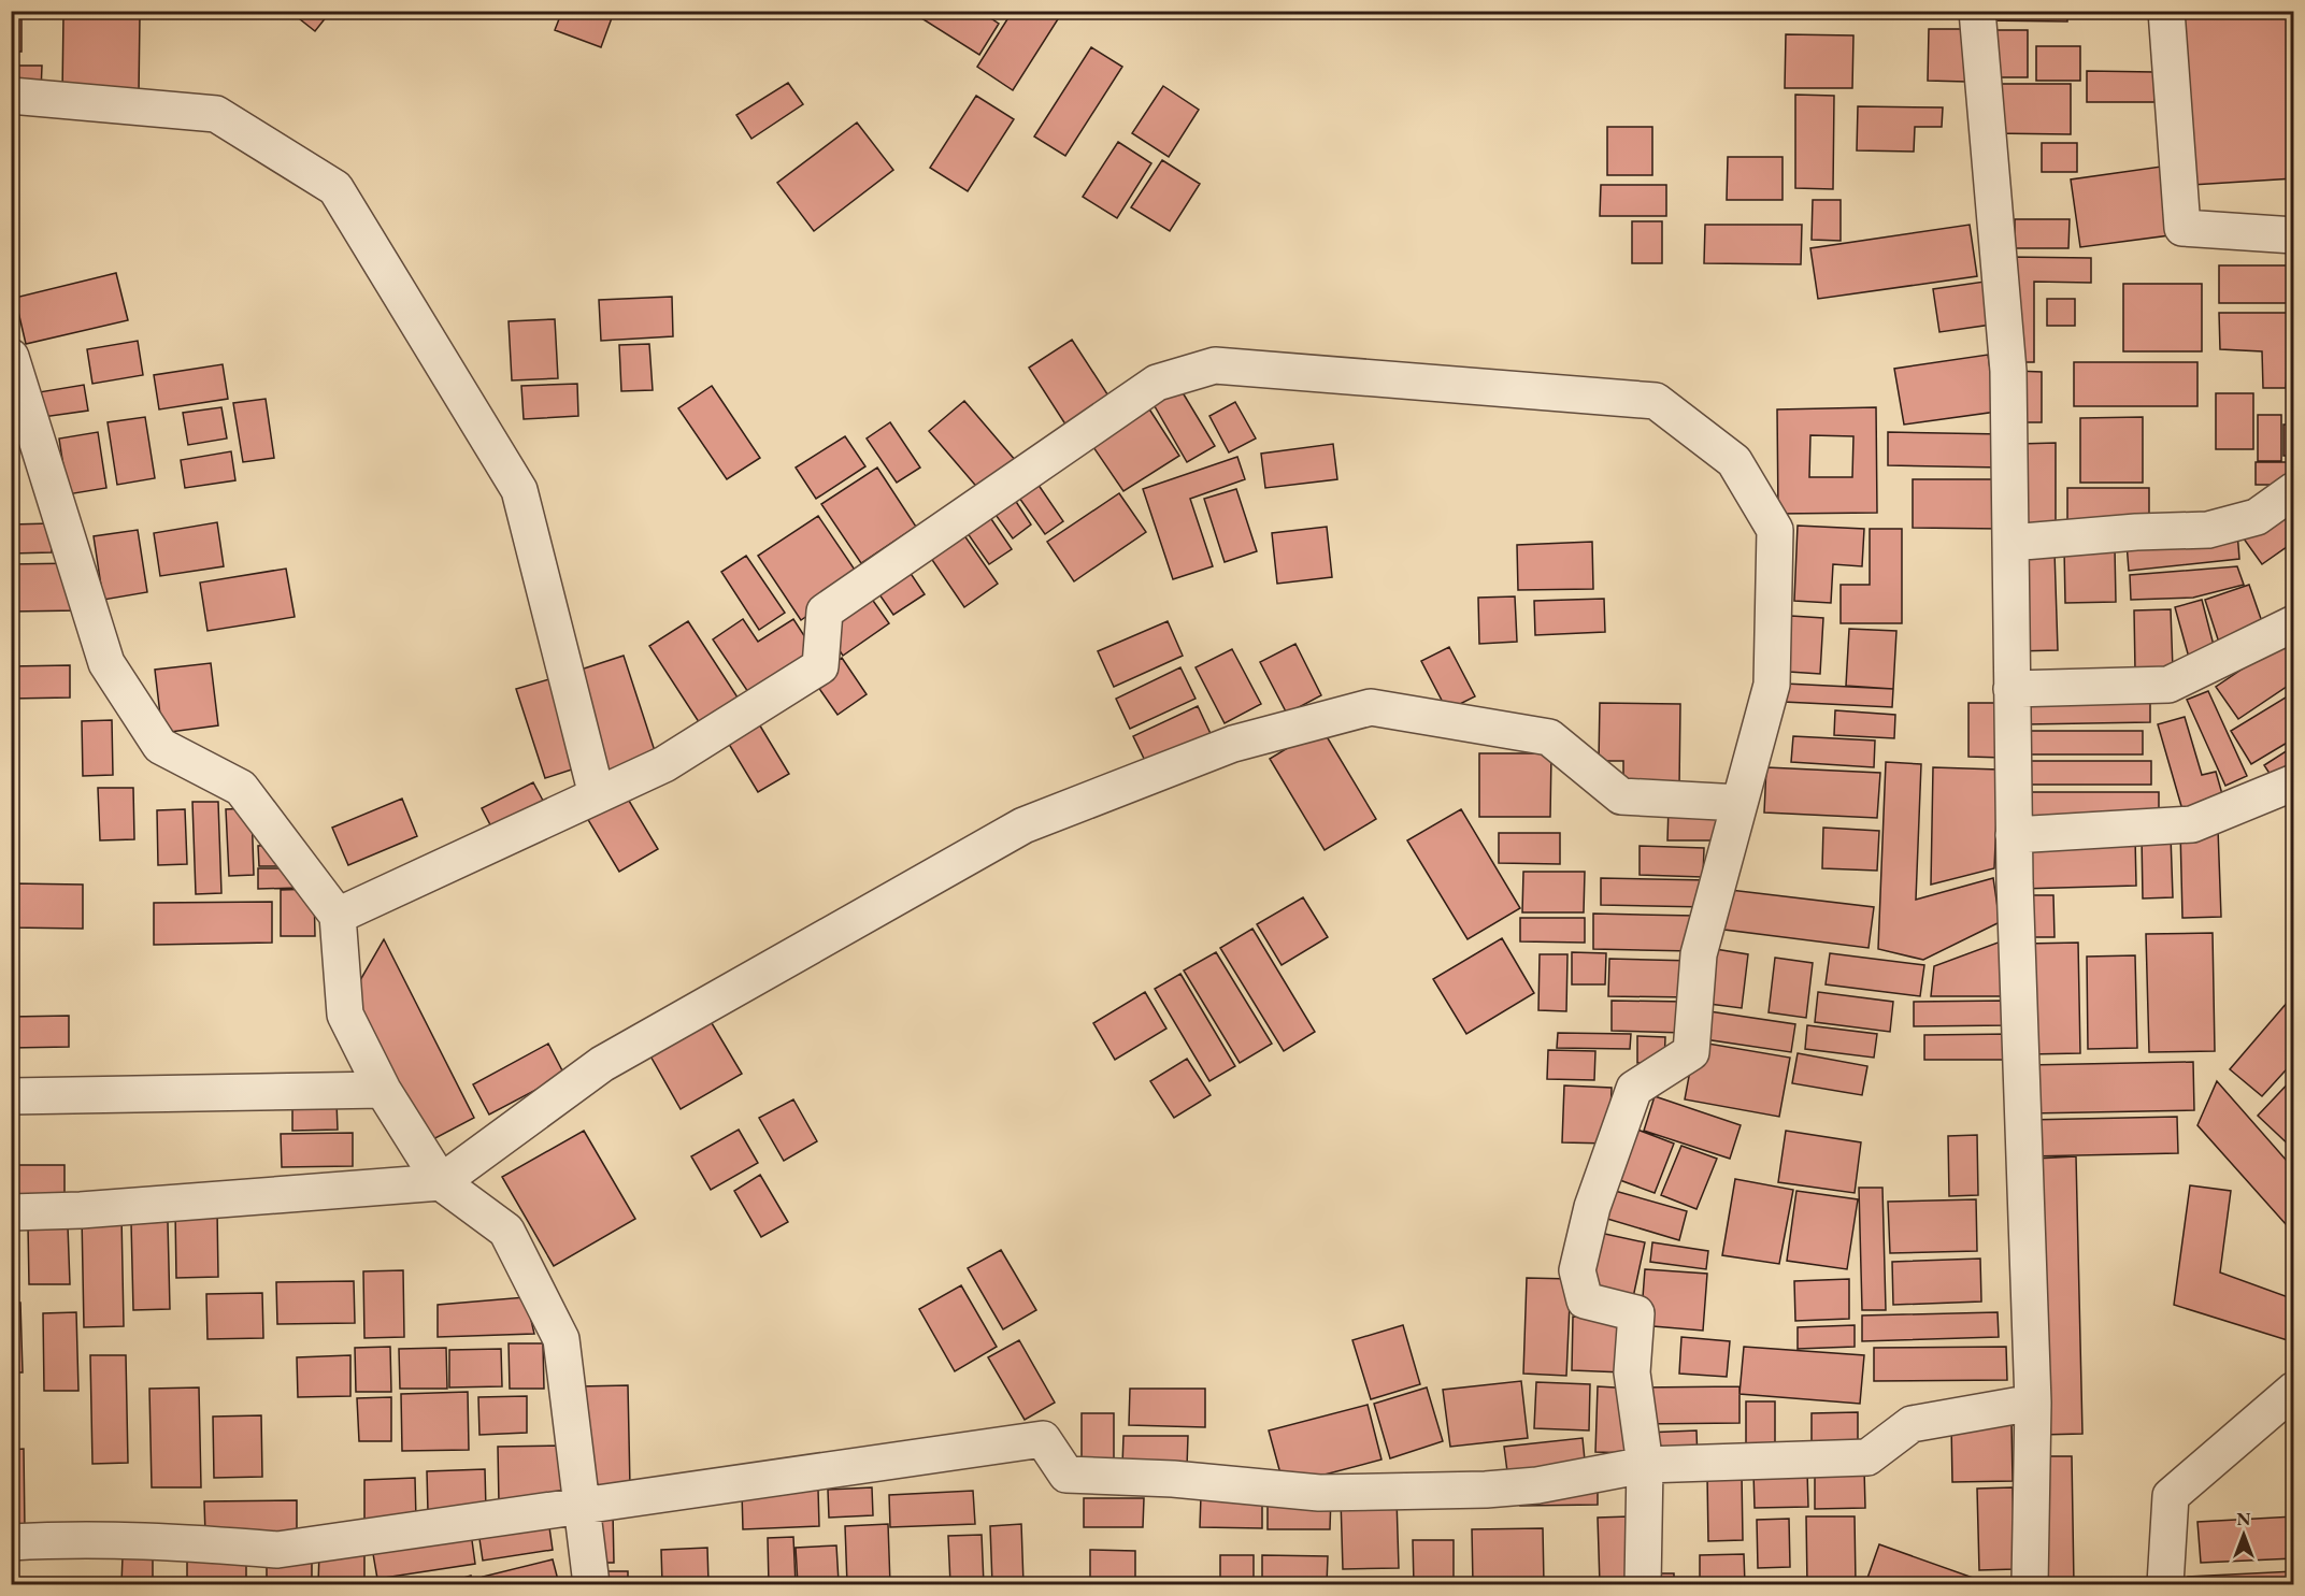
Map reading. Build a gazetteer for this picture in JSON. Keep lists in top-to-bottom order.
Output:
{
  "north": "top"
}
